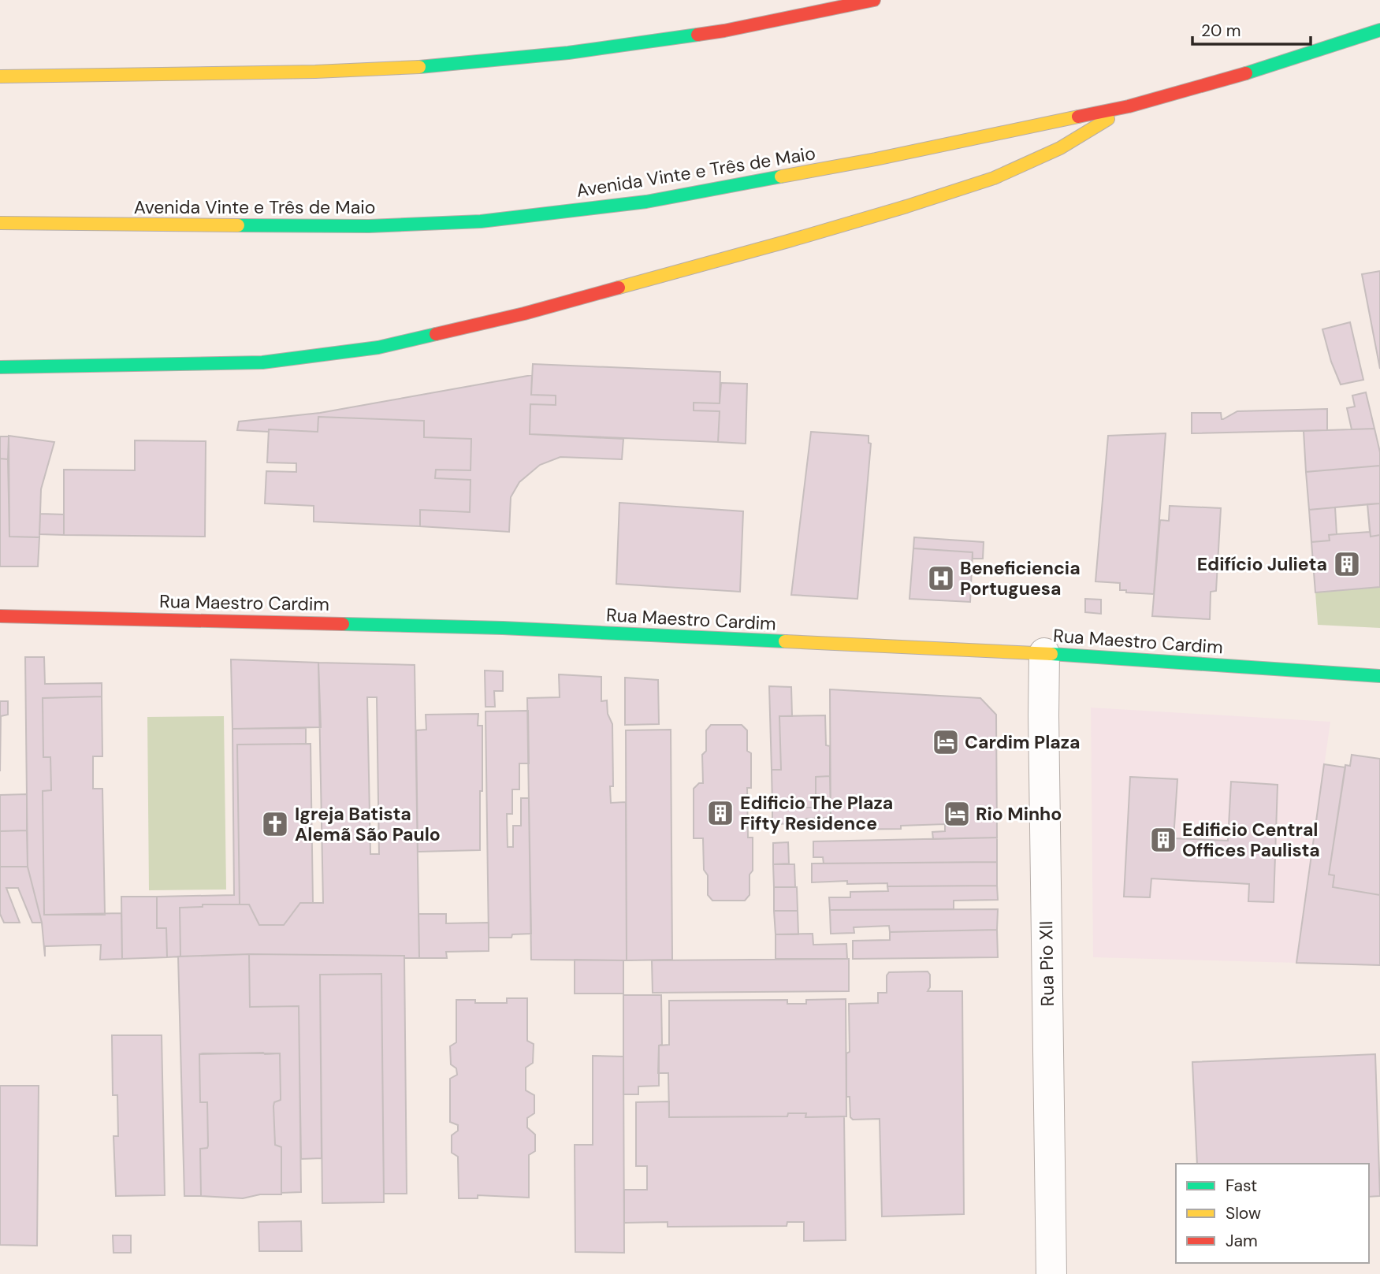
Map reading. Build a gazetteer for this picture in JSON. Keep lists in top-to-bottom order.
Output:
{
  "streets": {
    "main road": ["Avenida Vinte e Três de Maio", "Rua Maestro Cardim"],
    "street": ["Rua Pio XII"]
  },
  "crossings": [
    ["Rua Maestro Cardim", "Rua Pio XII"]
  ],
  "places": {
    "building": ["Edifício Julieta", "Edificio The Plaza Fifty Residence", "Edificio Central Offices Paulista"],
    "hospital": ["Beneficiencia Portuguesa"],
    "hotel": ["Cardim Plaza", "Rio Minho"],
    "church": ["Igreja Batista Alemã São Paulo"]
  },
  "legend": ["Fast", "Slow", "Jam"],
  "scale_bar": "20 m"
}
